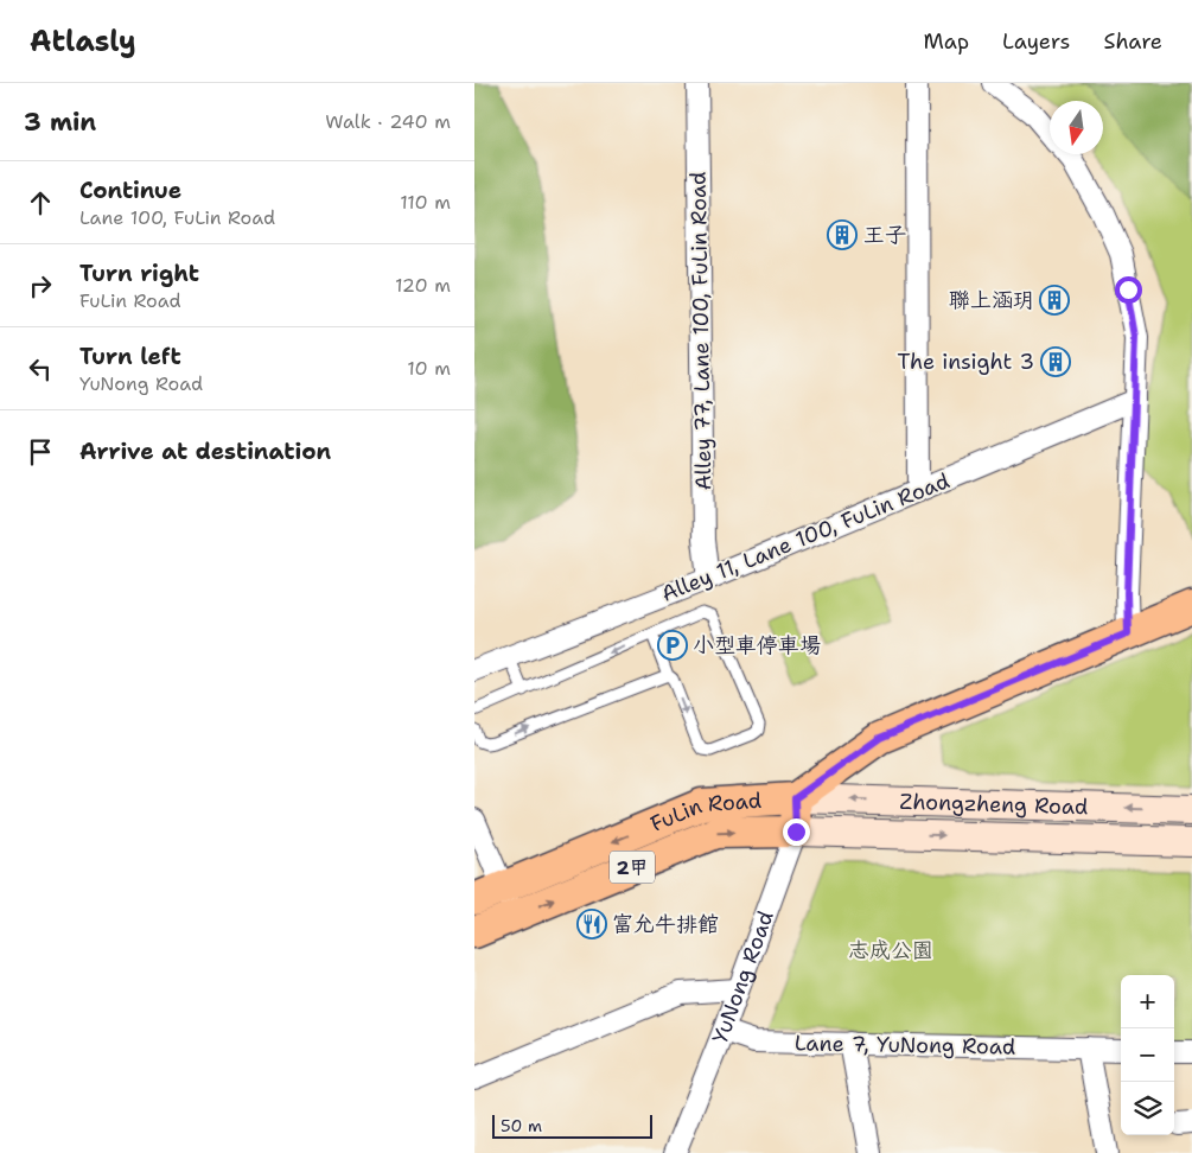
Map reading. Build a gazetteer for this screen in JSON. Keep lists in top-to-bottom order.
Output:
{
  "streets": {
    "main road": [
      "Zhongzheng Road",
      "FuLin Road",
      "2甲",
      "YuNong Road"
    ],
    "street": ["Alley 77, Lane 100, FuLin Road", "Alley 11, Lane 100, FuLin Road", "Lane 7, YuNong Road"]
  },
  "crossings": [
    ["Alley 77, Lane 100, FuLin Road", "Alley 11, Lane 100, FuLin Road"],
    ["Zhongzheng Road", "FuLin Road"],
    ["Zhongzheng Road", "YuNong Road"],
    ["FuLin Road", "YuNong Road"],
    ["YuNong Road", "Lane 7, YuNong Road"]
  ],
  "parks": ["志成公園"],
  "places": {
    "building": ["王子", "聯上涵玥", "The insight 3"],
    "parking": ["小型車停車場"],
    "restaurant": ["富允牛排館"]
  },
  "scale_bar": "50 m",
  "north": "bottom",
  "page": {
    "header": "Atlasly",
    "nav": ["Map", "Layers", "Share"],
    "heading": ["3 min", "Walk · 240 m"],
    "list": [
      ["Continue", "Lane 100, FuLin Road", "110 m"],
      ["Turn right", "FuLin Road", "120 m"],
      ["Turn left", "YuNong Road", "10 m"],
      "Arrive at destination"
    ],
    "map_buttons": ["+", "−"],
    "scale": "50 m"
  }
}
